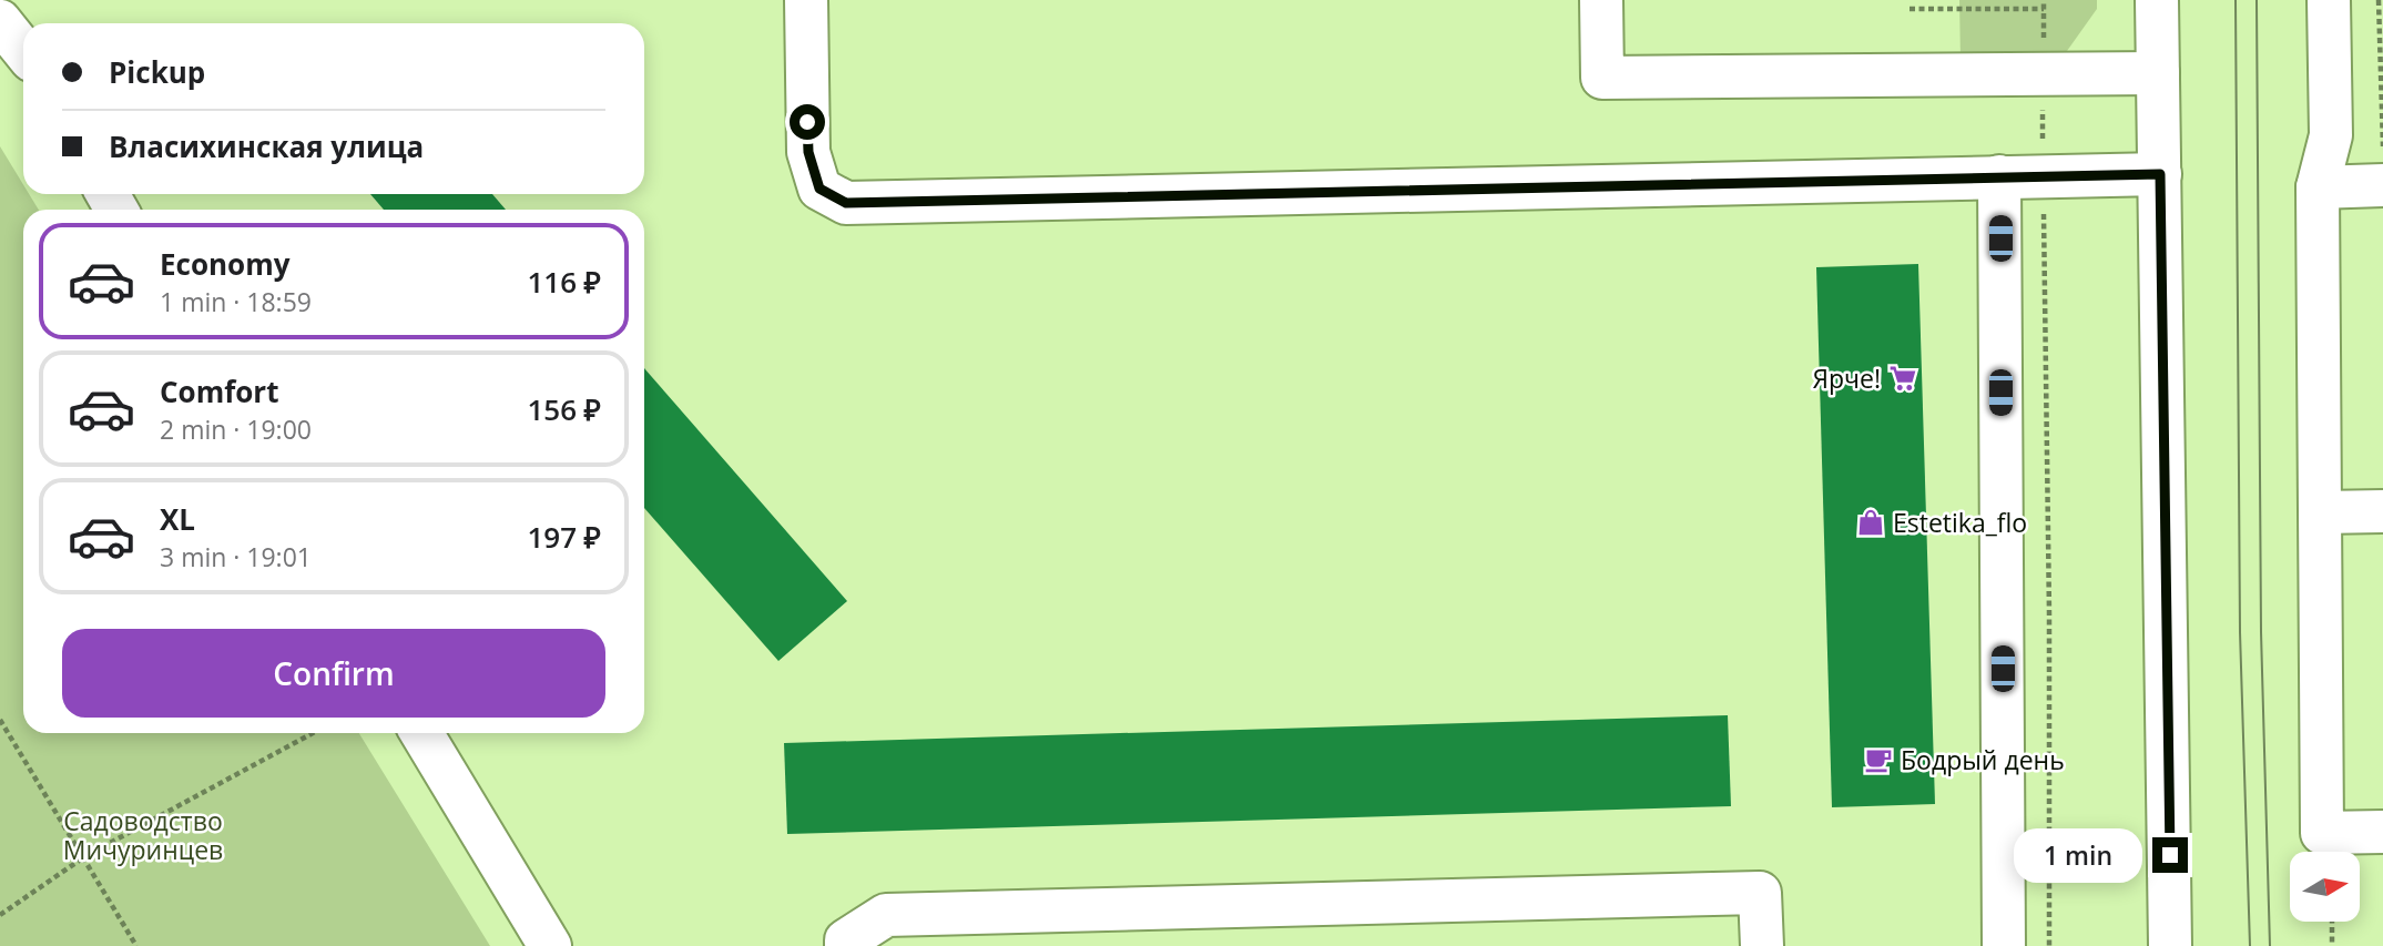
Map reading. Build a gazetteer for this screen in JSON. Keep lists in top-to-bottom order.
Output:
{
  "parks": ["Садоводство Мичуринцев"],
  "places": {
    "supermarket": ["Ярче!"],
    "shop": ["Estetika_flo"],
    "cafe": ["Бодрый день"]
  },
  "north": "right",
  "page": {
    "banner": ["Pickup", "Власихинская улица"],
    "list": [
      {
        "name": "Economy",
        "note": "1 min · 18:59",
        "value": "116 ₽"
      },
      {
        "name": "Comfort",
        "note": "2 min · 19:00",
        "value": "156 ₽"
      },
      {
        "name": "XL",
        "note": "3 min · 19:01",
        "value": "197 ₽"
      }
    ],
    "buttons": "Confirm",
    "bubble": "1 min"
  }
}
